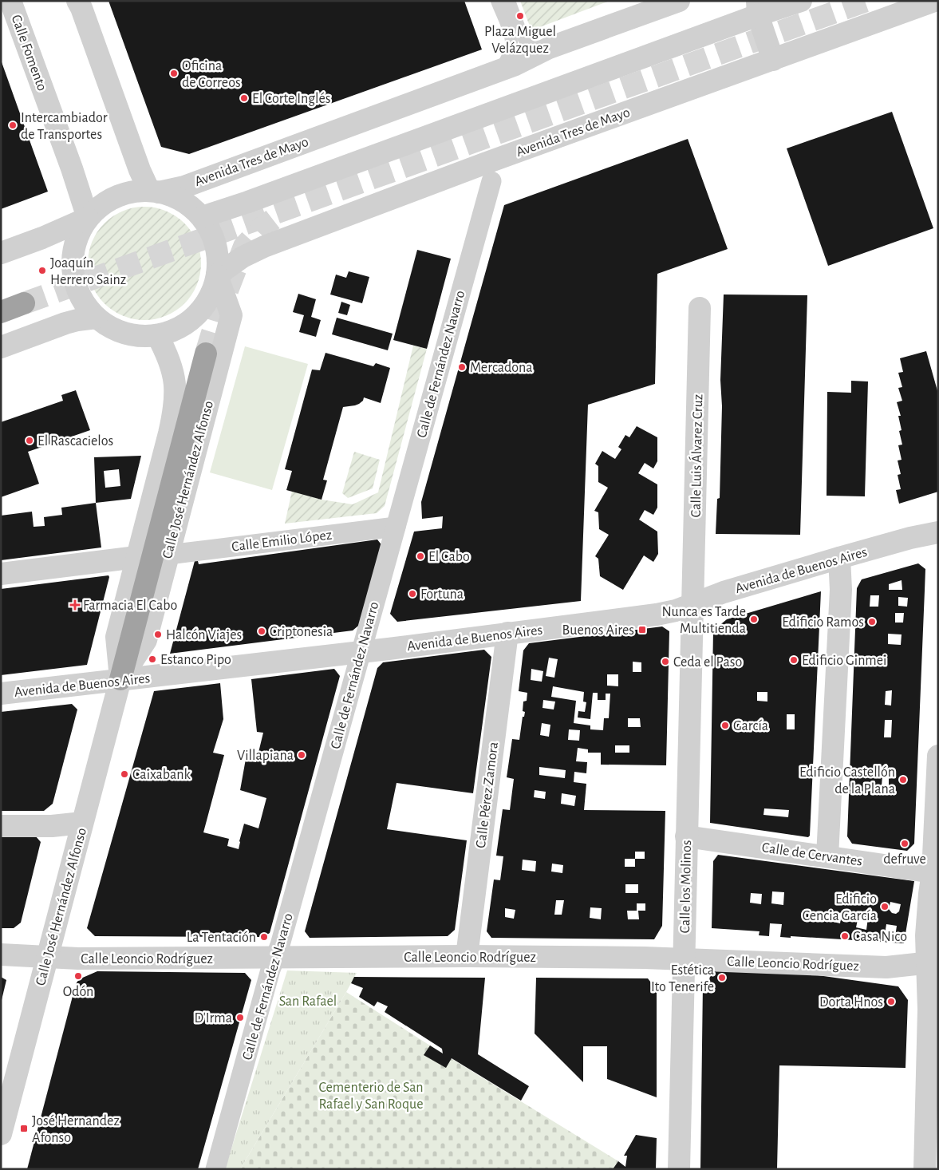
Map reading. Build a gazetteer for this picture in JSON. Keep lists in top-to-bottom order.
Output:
{
  "streets": {
    "street": [
      "Calle Fomento",
      "Avenida Tres de Mayo",
      "Calle de Fernández Navarro",
      "Calle Luis Álvarez Cruz",
      "Calle José Hernández Alfonso",
      "Calle Emilio López",
      "Avenida de Buenos Aires",
      "Calle Pérez Zamora",
      "Calle de Cervantes",
      "Calle los Molinos",
      "Calle Leoncio Rodríguez"
    ]
  },
  "crossings": [
    ["Calle Fomento", "Avenida Tres de Mayo"],
    ["Avenida Tres de Mayo", "Calle José Hernández Alfonso"],
    ["Calle de Fernández Navarro", "Calle Emilio López"],
    ["Calle de Fernández Navarro", "Avenida de Buenos Aires"],
    ["Calle de Fernández Navarro", "Calle Leoncio Rodríguez"],
    ["Calle Luis Álvarez Cruz", "Avenida de Buenos Aires"],
    ["Calle Luis Álvarez Cruz", "Calle los Molinos"],
    ["Calle José Hernández Alfonso", "Calle Emilio López"],
    ["Calle José Hernández Alfonso", "Avenida de Buenos Aires"],
    ["Calle José Hernández Alfonso", "Calle Leoncio Rodríguez"],
    ["Avenida de Buenos Aires", "Calle Pérez Zamora"],
    ["Avenida de Buenos Aires", "Calle los Molinos"],
    ["Calle Pérez Zamora", "Calle Leoncio Rodríguez"],
    ["Calle de Cervantes", "Calle los Molinos"],
    ["Calle los Molinos", "Calle Leoncio Rodríguez"]
  ],
  "parks": ["San Rafael", "Cementerio de San Rafael y San Roque"],
  "places": {
    "other": [
      "Plaza Miguel Velázquez",
      "Oficina de Correos",
      "El Corte Inglés",
      "Intercambiador de Transportes",
      "Joaquín Herrero Sainz",
      "Mercadona",
      "El Rascacielos",
      "El Cabo",
      "Fortuna",
      "Nunca es Tarde Multitienda",
      "Edificio Ramos",
      "Criptonesia",
      "Halcón Viajes",
      "Estanco Pipo",
      "Edificio Ginmei",
      "Ceda el Paso",
      "García",
      "Villapiana",
      "Caixabank",
      "Edificio Castellón de la Plana",
      "defruve",
      "Edificio Cencia García",
      "Casa Nico",
      "La Tentación",
      "Odón",
      "Estética Ito Tenerife",
      "Dorta Hnos",
      "D'Irma"
    ],
    "health": ["Farmacia El Cabo"],
    "transit": ["Buenos Aires", "José Hernandez Afonso"]
  }
}
